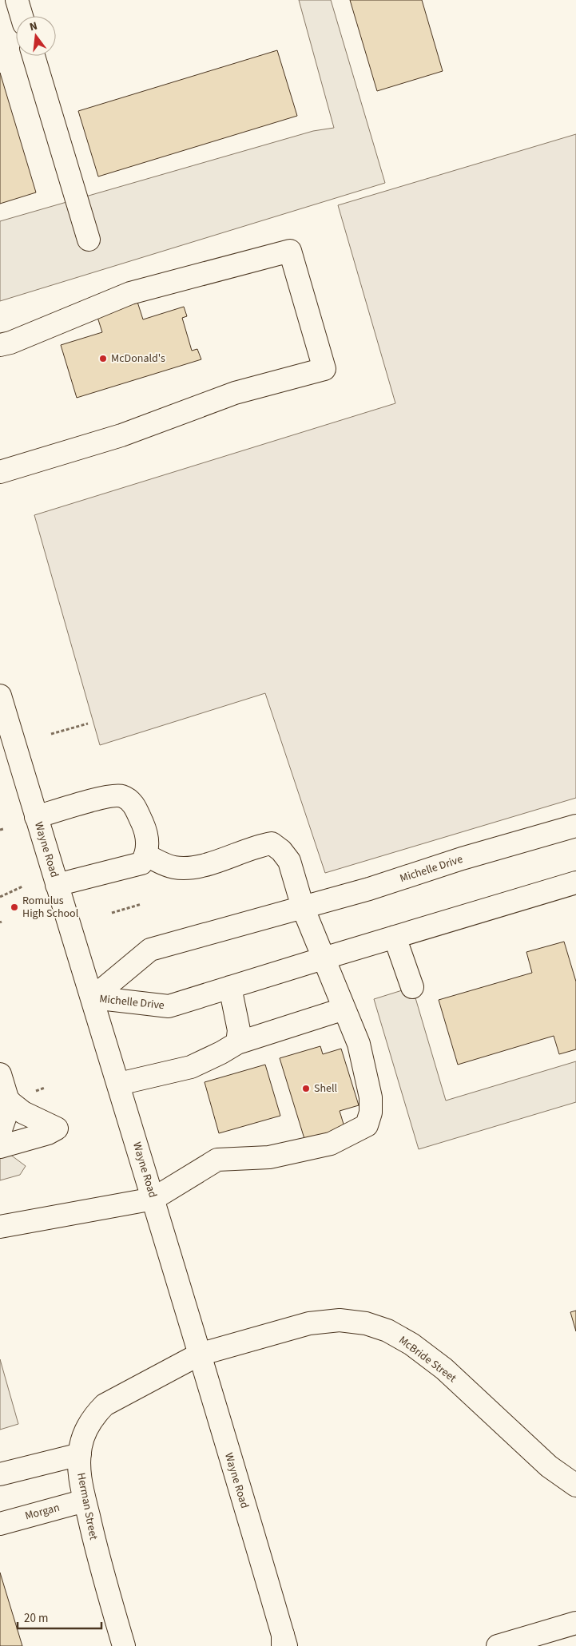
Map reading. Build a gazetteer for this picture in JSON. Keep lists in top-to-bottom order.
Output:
{
  "streets": {
    "main road": [
      "Wayne Road",
      "Michelle Drive",
      "McBride Street",
      "Herman Street",
      "Morgan"
    ]
  },
  "crossings": [
    ["Wayne Road", "Michelle Drive"],
    ["Wayne Road", "McBride Street"],
    ["Wayne Road", "Herman Street"],
    ["McBride Street", "Herman Street"],
    ["Herman Street", "Morgan"]
  ],
  "places": ["McDonald's", "Romulus High School", "Shell"],
  "scale_bar": "20 m",
  "north": "top"
}
